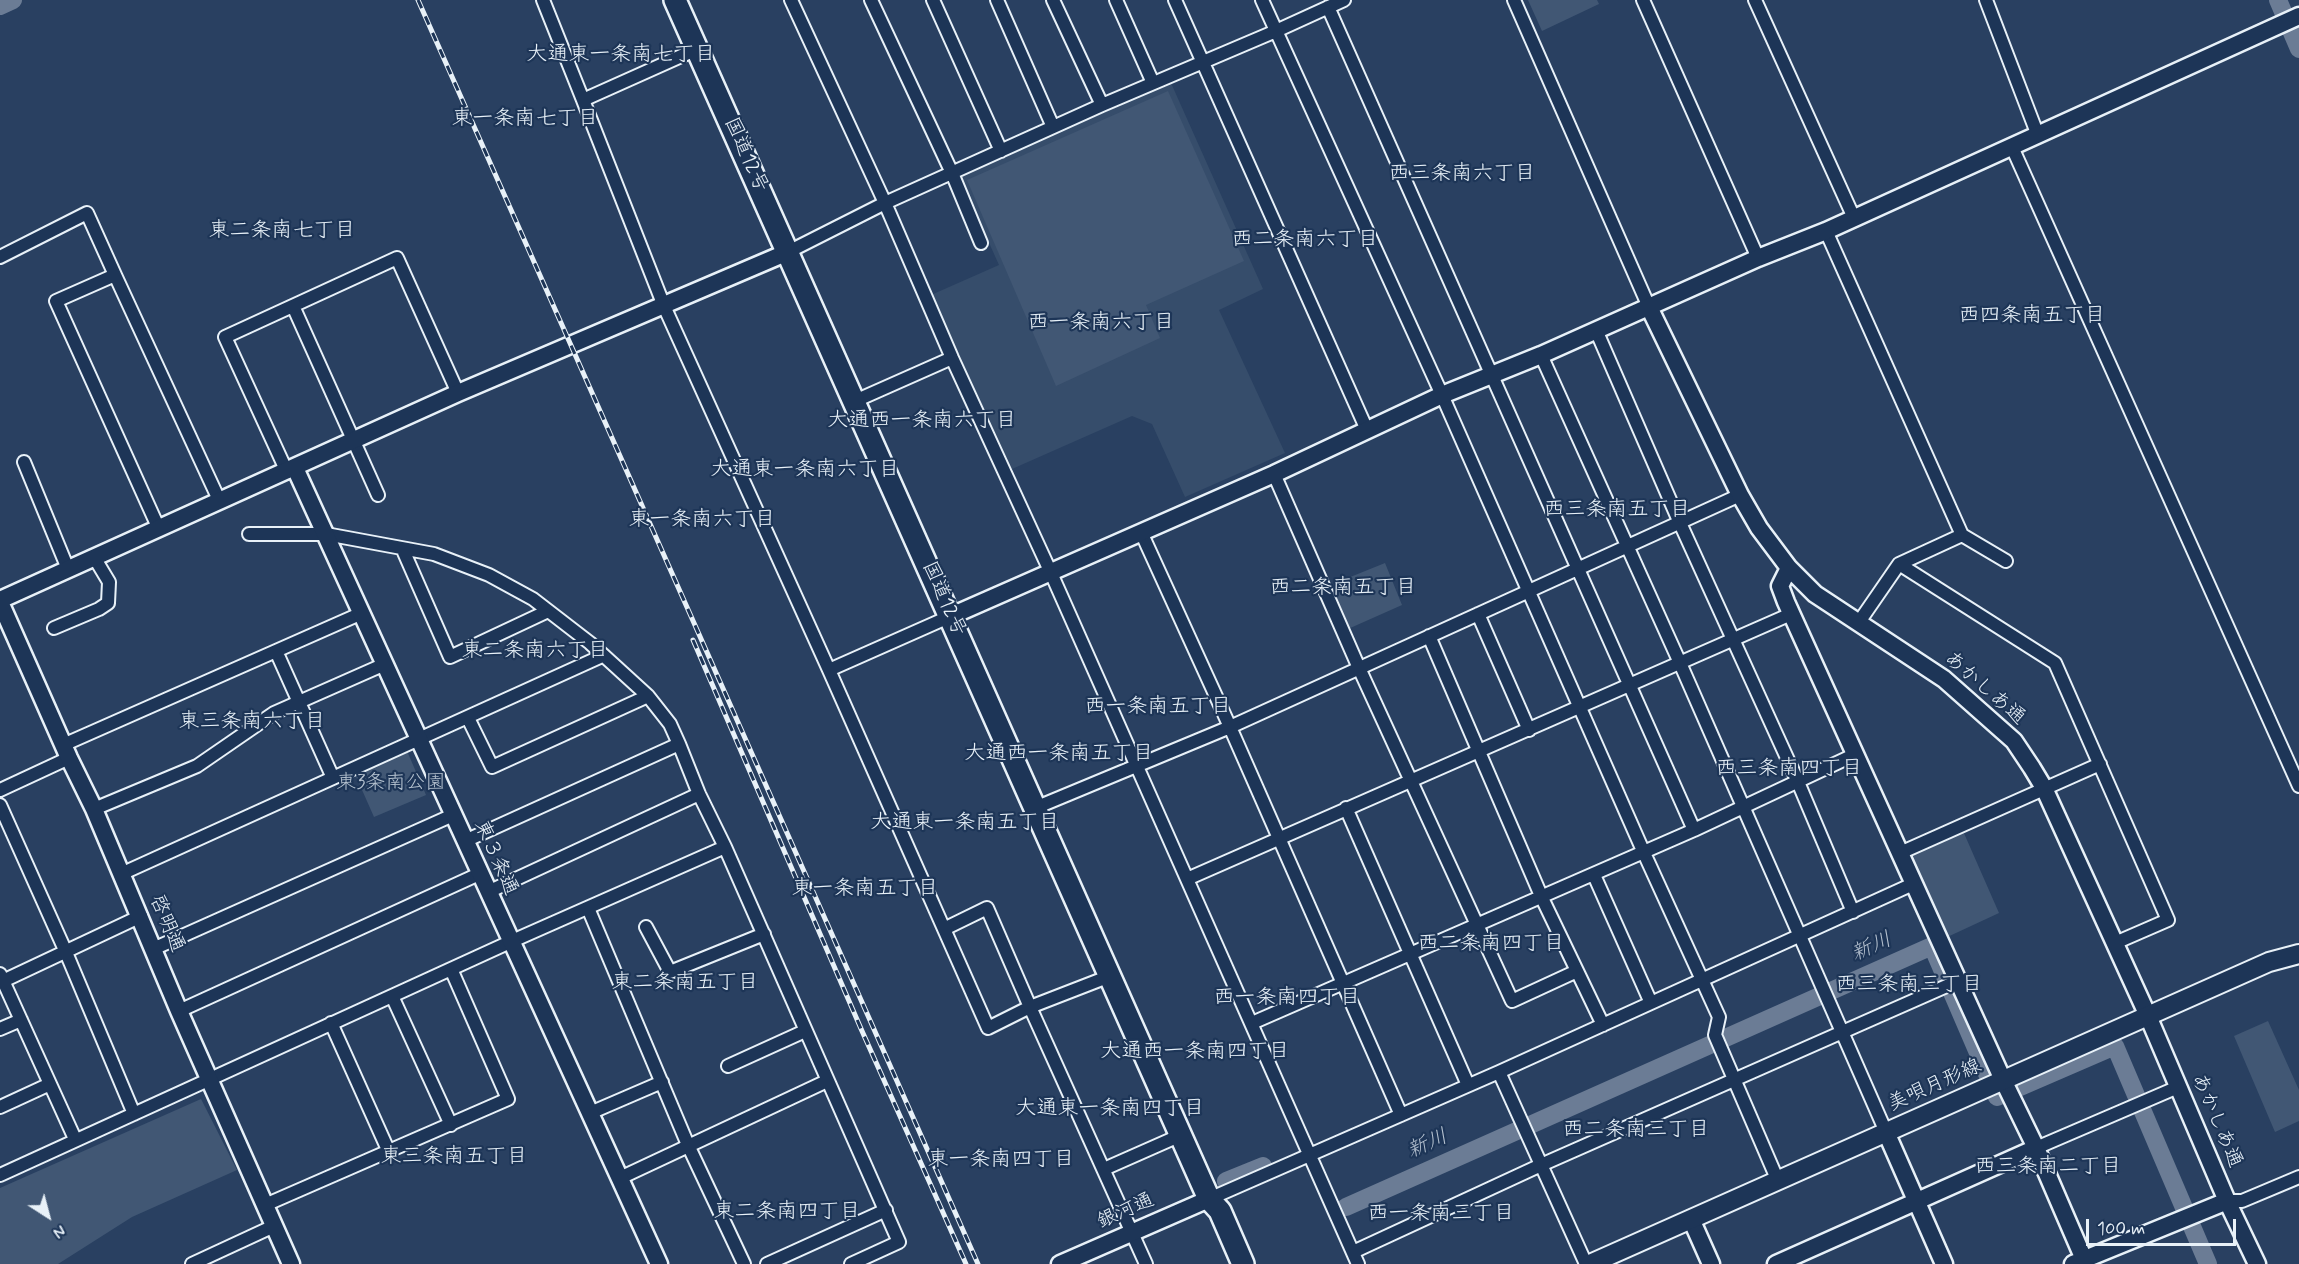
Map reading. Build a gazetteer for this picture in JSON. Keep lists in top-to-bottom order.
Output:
{
  "streets": {
    "highway": ["国道12号"],
    "main road": ["美唄月形線"],
    "street": [
      "あかしあ通",
      "東３条通",
      "啓明通",
      "銀河通"
    ]
  },
  "crossings": [
    ["国道12号", "銀河通"],
    ["あかしあ通", "美唄月形線"]
  ],
  "districts": [
    "大通東一条南七丁目",
    "東一条南七丁目",
    "西三条南六丁目",
    "東二条南七丁目",
    "西二条南六丁目",
    "西四条南五丁目",
    "西一条南六丁目",
    "大通西一条南六丁目",
    "大通東一条南六丁目",
    "西三条南五丁目",
    "東一条南六丁目",
    "西二条南五丁目",
    "東二条南六丁目",
    "西一条南五丁目",
    "東三条南六丁目",
    "大通西一条南五丁目",
    "西三条南四丁目",
    "大通東一条南五丁目",
    "東一条南五丁目",
    "西二条南四丁目",
    "東二条南五丁目",
    "西三条南三丁目",
    "西一条南四丁目",
    "大通西一条南四丁目",
    "大通東一条南四丁目",
    "西二条南三丁目",
    "東三条南五丁目",
    "東一条南四丁目",
    "西三条南二丁目",
    "東二条南四丁目",
    "西一条南三丁目"
  ],
  "water": ["新川"],
  "parks": ["東3条南公園"],
  "scale_bar": "100 m",
  "north": "bottom right"
}
